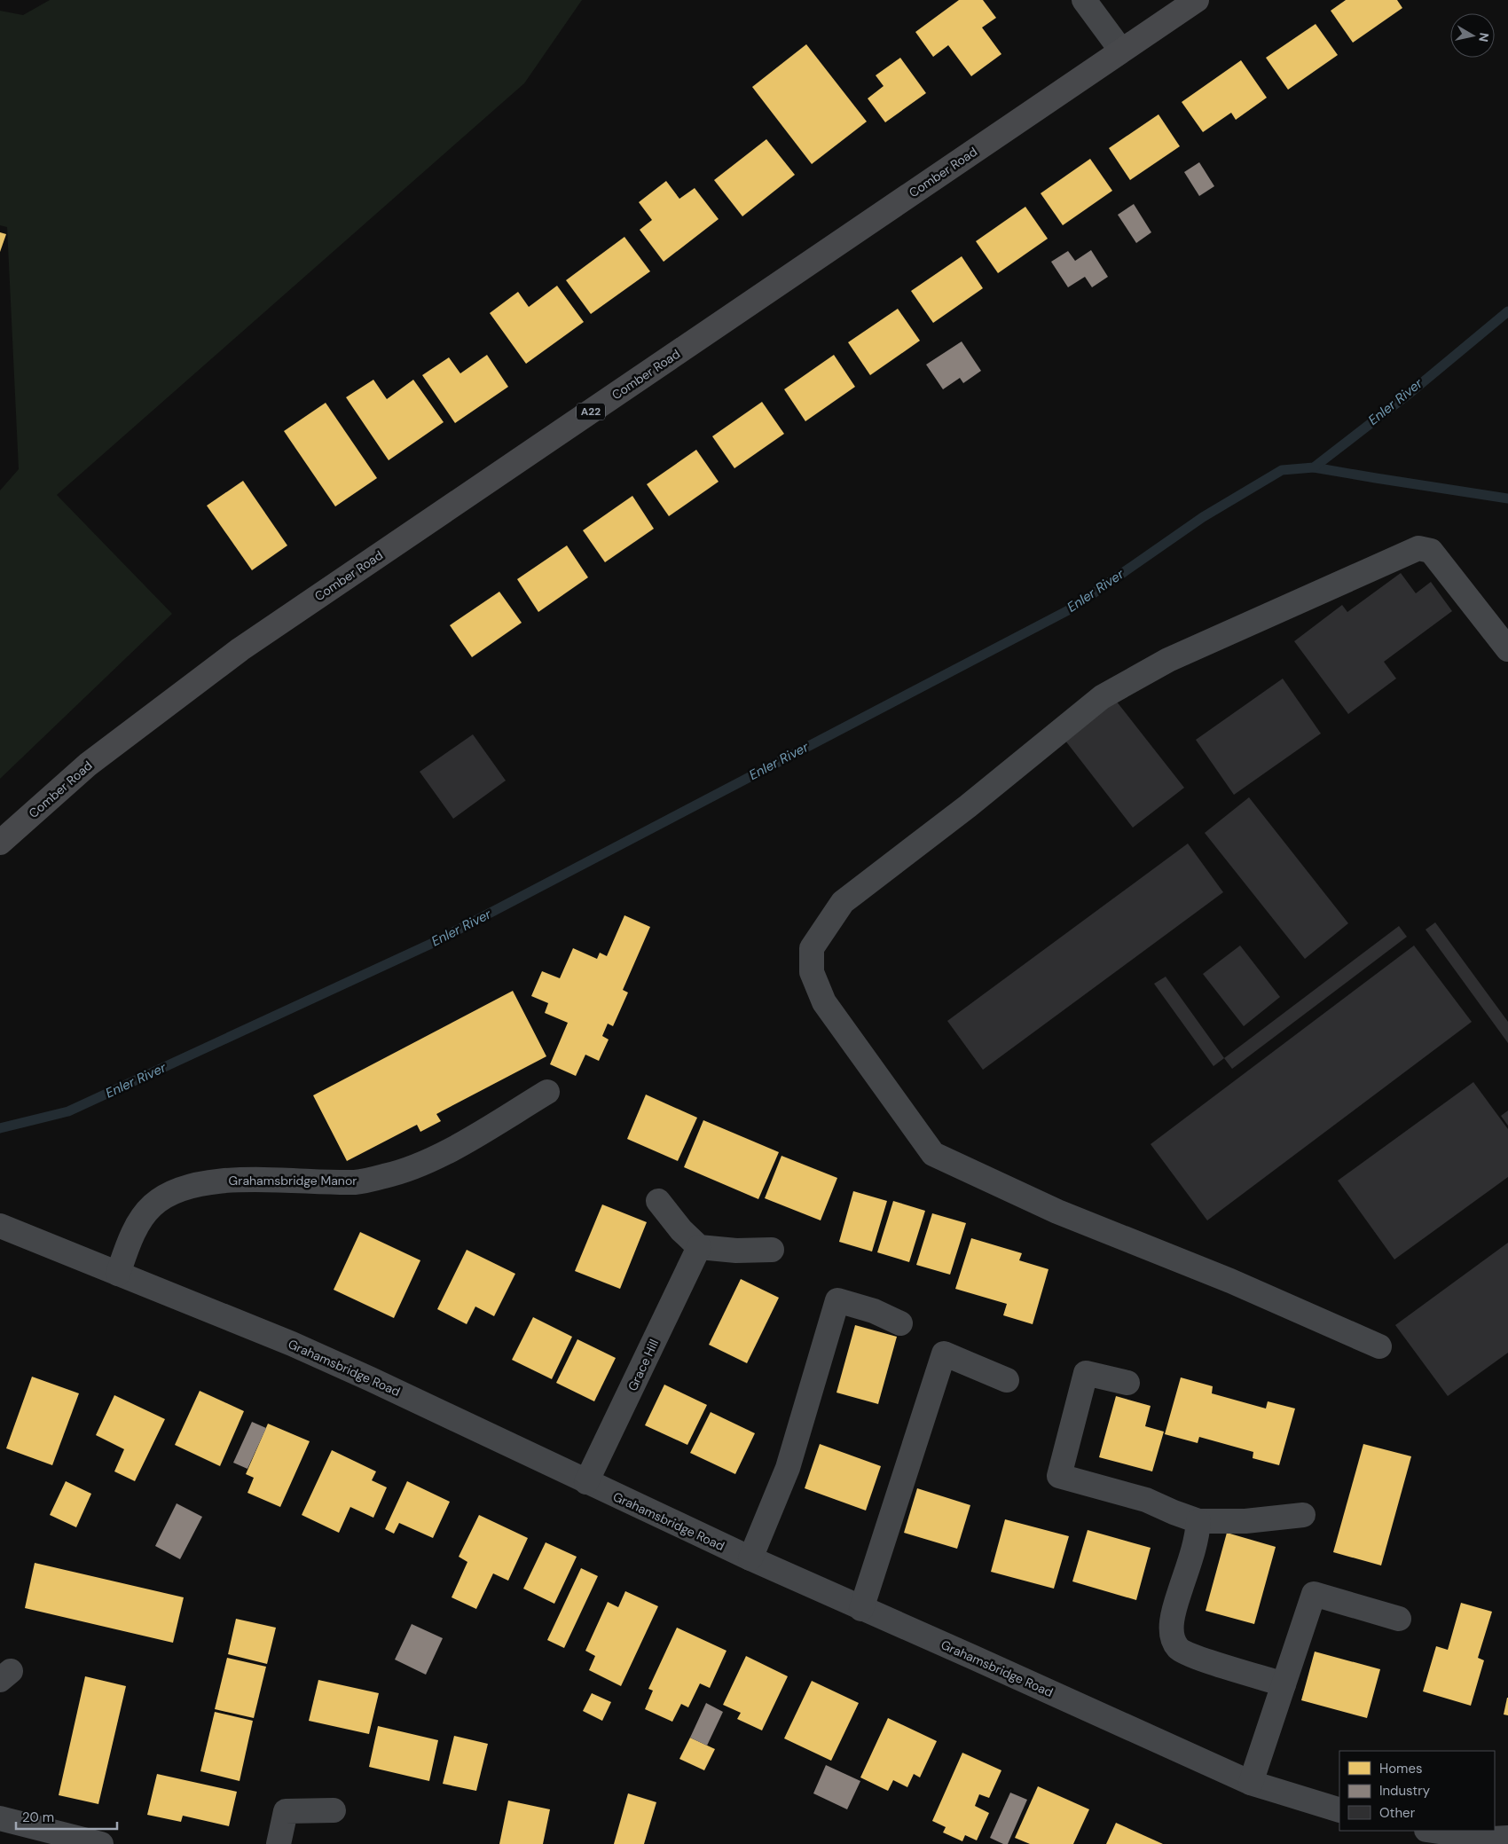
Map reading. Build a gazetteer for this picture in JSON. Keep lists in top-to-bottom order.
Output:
{
  "streets": {
    "highway": ["Comber Road", "A22"],
    "street": ["Grahamsbridge Manor", "Grace Hill", "Grahamsbridge Road"]
  },
  "crossings": [
    ["Grahamsbridge Manor", "Grahamsbridge Road"],
    ["Grace Hill", "Grahamsbridge Road"]
  ],
  "water": ["Enler River"],
  "legend": ["Homes", "Industry", "Other"],
  "scale_bar": "20 m",
  "north": "right"
}
